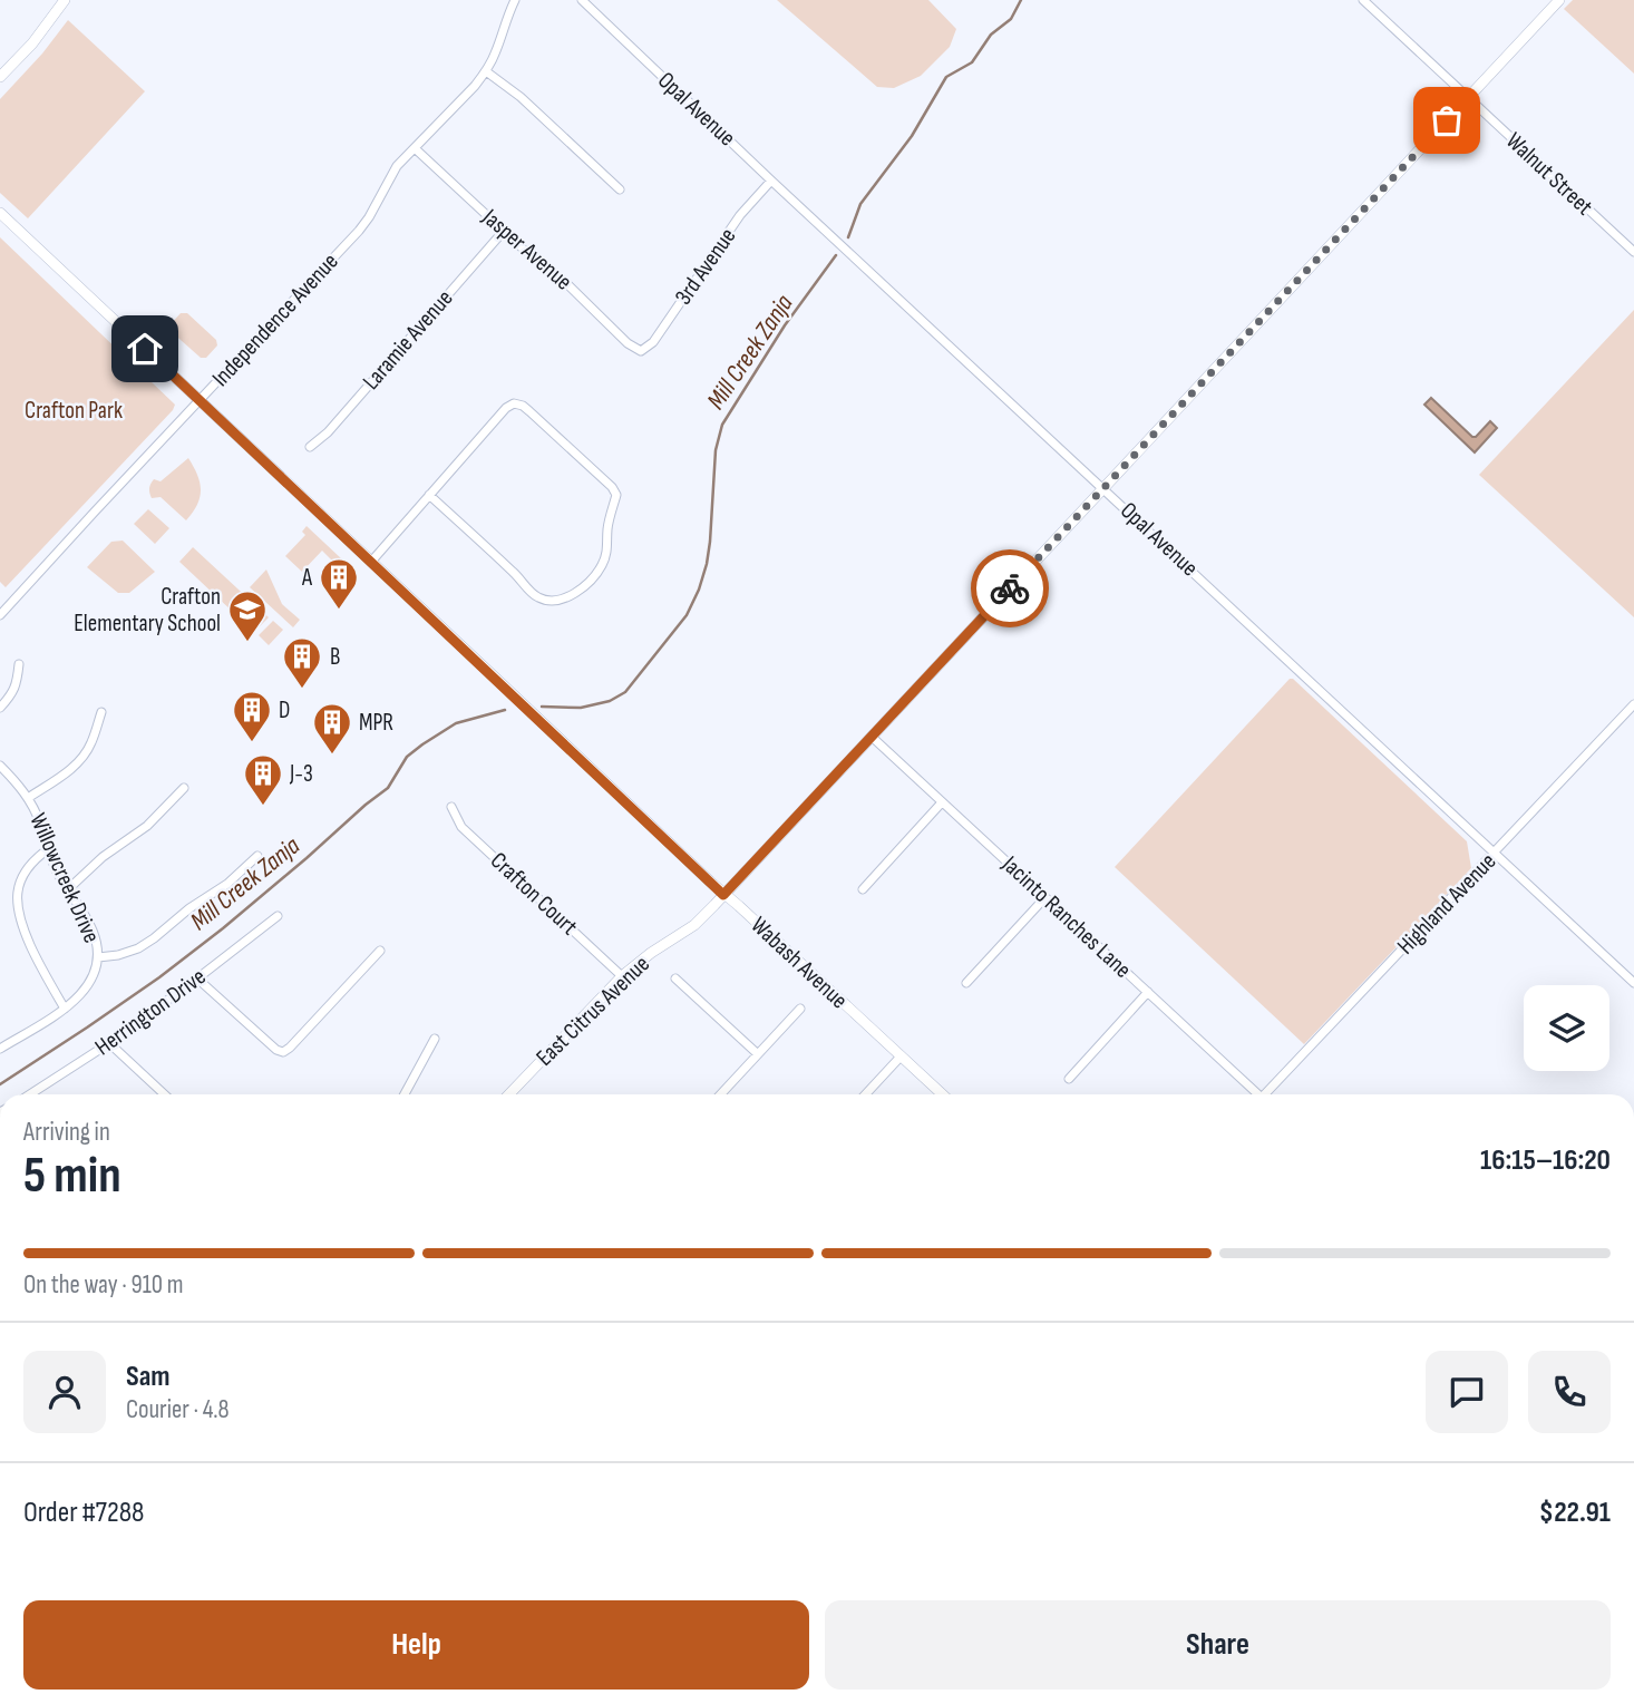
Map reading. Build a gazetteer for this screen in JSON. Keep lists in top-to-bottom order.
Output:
{
  "streets": {
    "street": [
      "Opal Avenue",
      "Walnut Street",
      "Jasper Avenue",
      "3rd Avenue",
      "Independence Avenue",
      "Laramie Avenue",
      "Willowcreek Drive",
      "Crafton Court",
      "Highland Avenue",
      "Jacinto Ranches Lane",
      "Wabash Avenue",
      "East Citrus Avenue",
      "Herrington Drive"
    ]
  },
  "crossings": [
    ["Opal Avenue", "3rd Avenue"],
    ["Opal Avenue", "Highland Avenue"],
    ["Opal Avenue", "East Citrus Avenue"],
    ["Walnut Street", "East Citrus Avenue"],
    ["Jasper Avenue", "3rd Avenue"],
    ["Jasper Avenue", "Independence Avenue"],
    ["Jasper Avenue", "Laramie Avenue"],
    ["Independence Avenue", "Wabash Avenue"],
    ["Crafton Court", "East Citrus Avenue"],
    ["Jacinto Ranches Lane", "East Citrus Avenue"],
    ["Wabash Avenue", "East Citrus Avenue"]
  ],
  "water": ["Mill Creek Zanja"],
  "parks": ["Crafton Park"],
  "places": {
    "building": [
      "A",
      "B",
      "D",
      "MPR",
      "J-3"
    ],
    "school or university": ["Crafton Elementary School"]
  },
  "page": {
    "heading": ["5 min", "Arriving in", "16:15–16:20"],
    "panel": [
      "Sam",
      "Courier · 4.8",
      "Order #7288",
      "$22.91"
    ],
    "bar": "On the way · 910 m",
    "buttons": ["Help", "Share"]
  }
}
